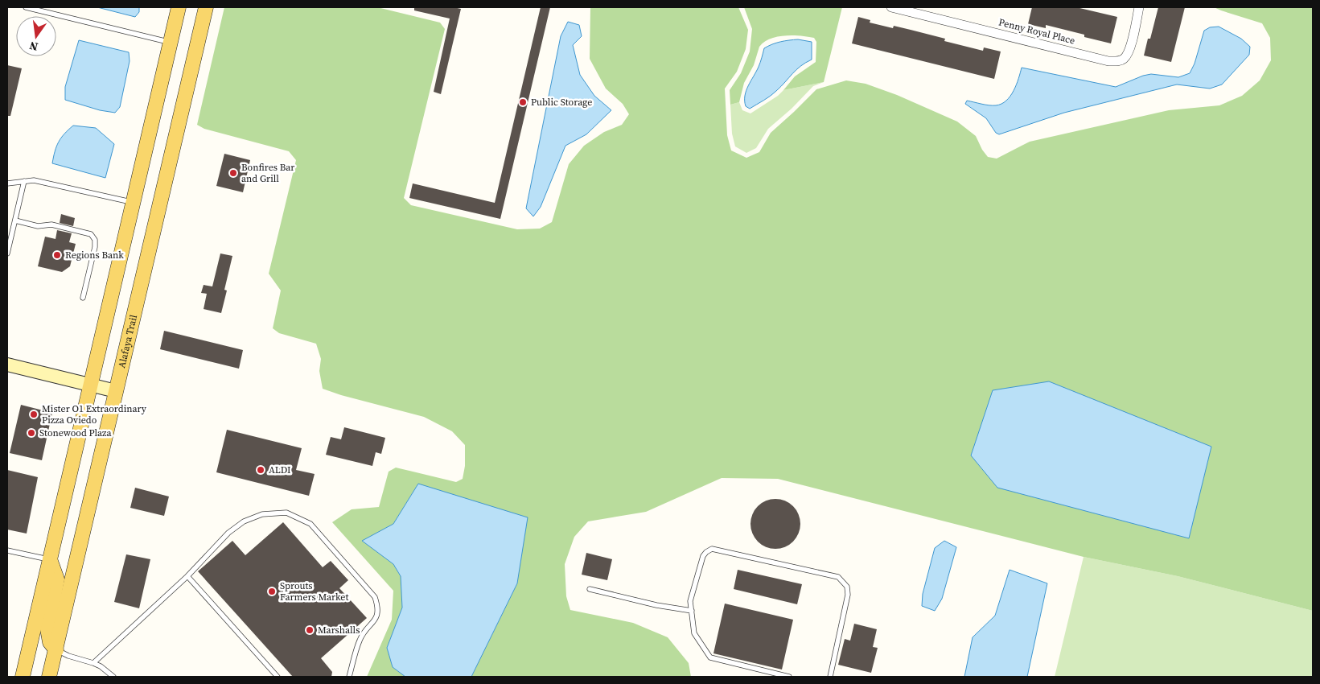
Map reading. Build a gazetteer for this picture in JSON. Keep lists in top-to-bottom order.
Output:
{
  "streets": {
    "main road": ["Alafaya Trail"],
    "street": ["Penny Royal Place"]
  },
  "places": [
    "Public Storage",
    "Bonfires Bar and Grill",
    "Regions Bank",
    "Mister O1 Extraordinary Pizza Oviedo",
    "Stonewood Plaza",
    "ALDI",
    "Sprouts Farmers Market",
    "Marshalls"
  ],
  "north": "bottom"
}
